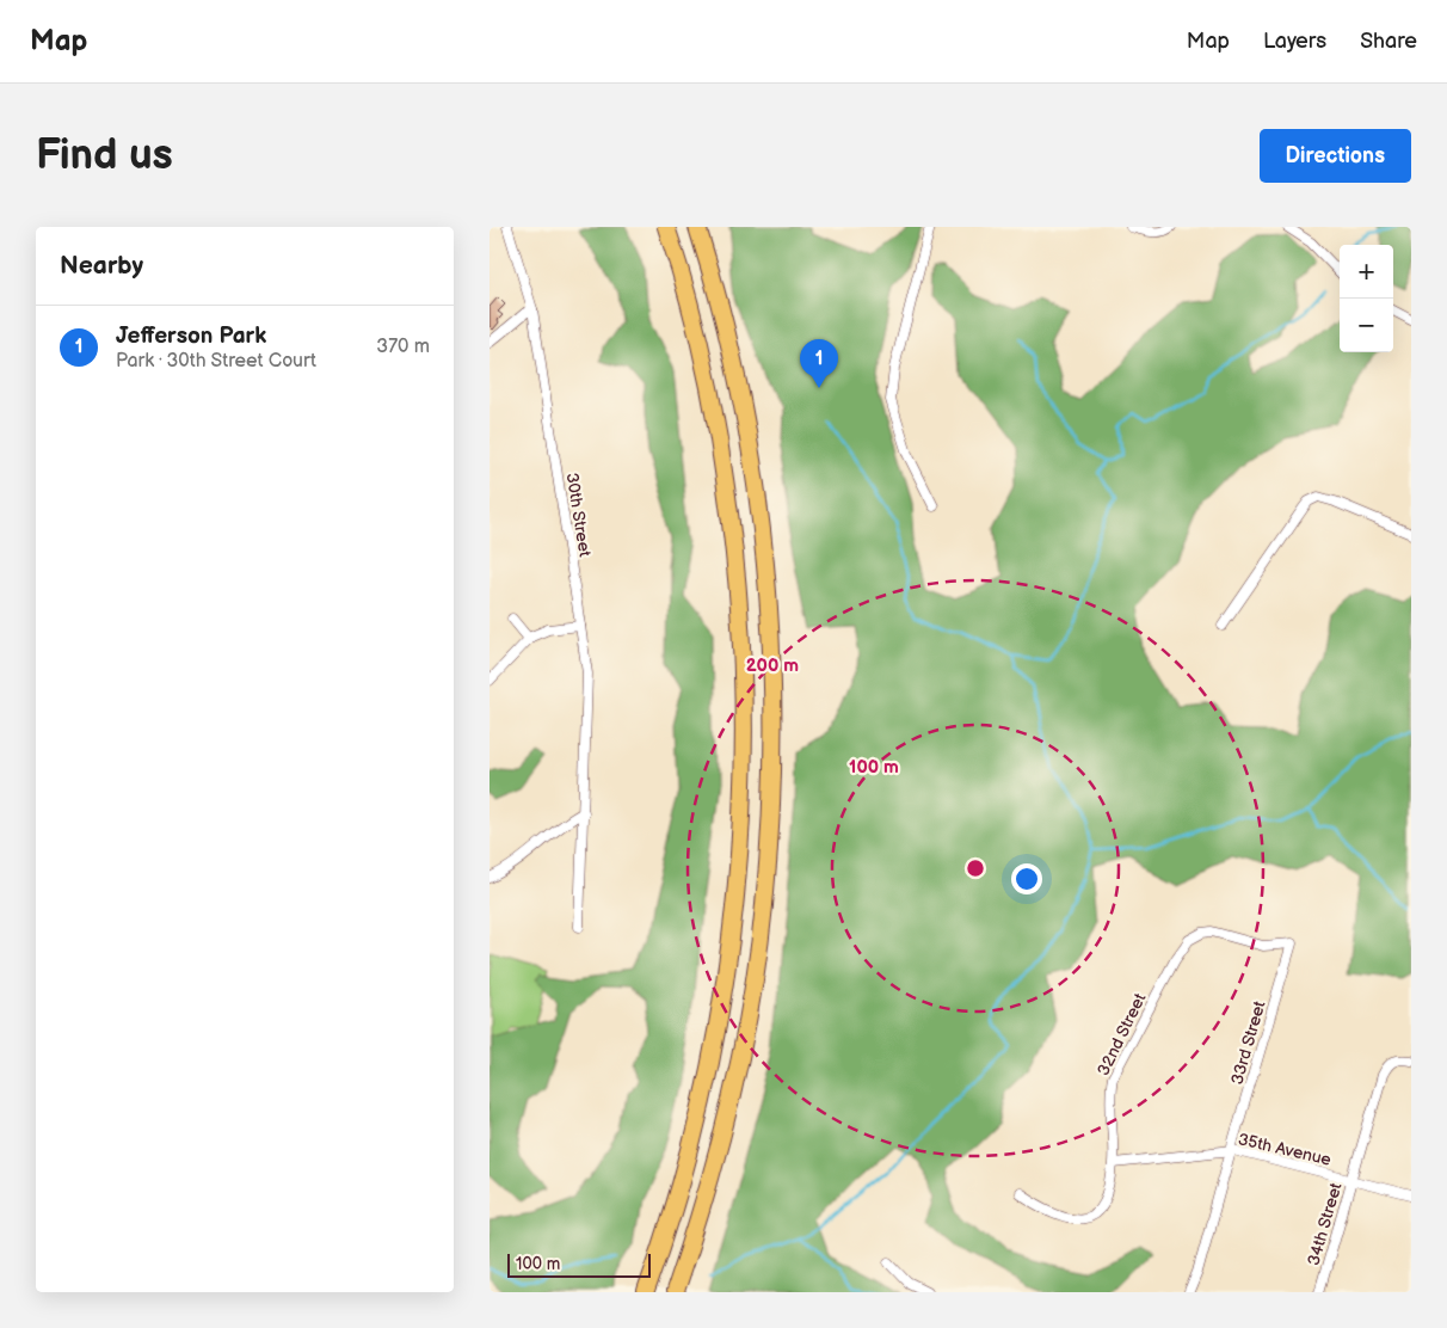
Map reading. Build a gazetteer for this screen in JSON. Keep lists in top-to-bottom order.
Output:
{
  "streets": {
    "street": [
      "30th Street",
      "32nd Street",
      "33rd Street",
      "35th Avenue",
      "34th Street"
    ]
  },
  "crossings": [
    ["32nd Street", "33rd Street"],
    ["32nd Street", "35th Avenue"],
    ["33rd Street", "35th Avenue"],
    ["35th Avenue", "34th Street"]
  ],
  "scale_bar": "100 m",
  "page": {
    "header": "Map",
    "nav": ["Map", "Layers", "Share"],
    "buttons": "Directions",
    "title": "Find us",
    "heading": "Nearby",
    "map_buttons": ["+", "−"],
    "list": [
      {
        "mark": "1",
        "name": "Jefferson Park",
        "note": "Park · 30th Street Court",
        "value": "370 m"
      }
    ],
    "pins": "1",
    "scale": "100 m"
  },
  "rings": ["200 m", "100 m"]
}
